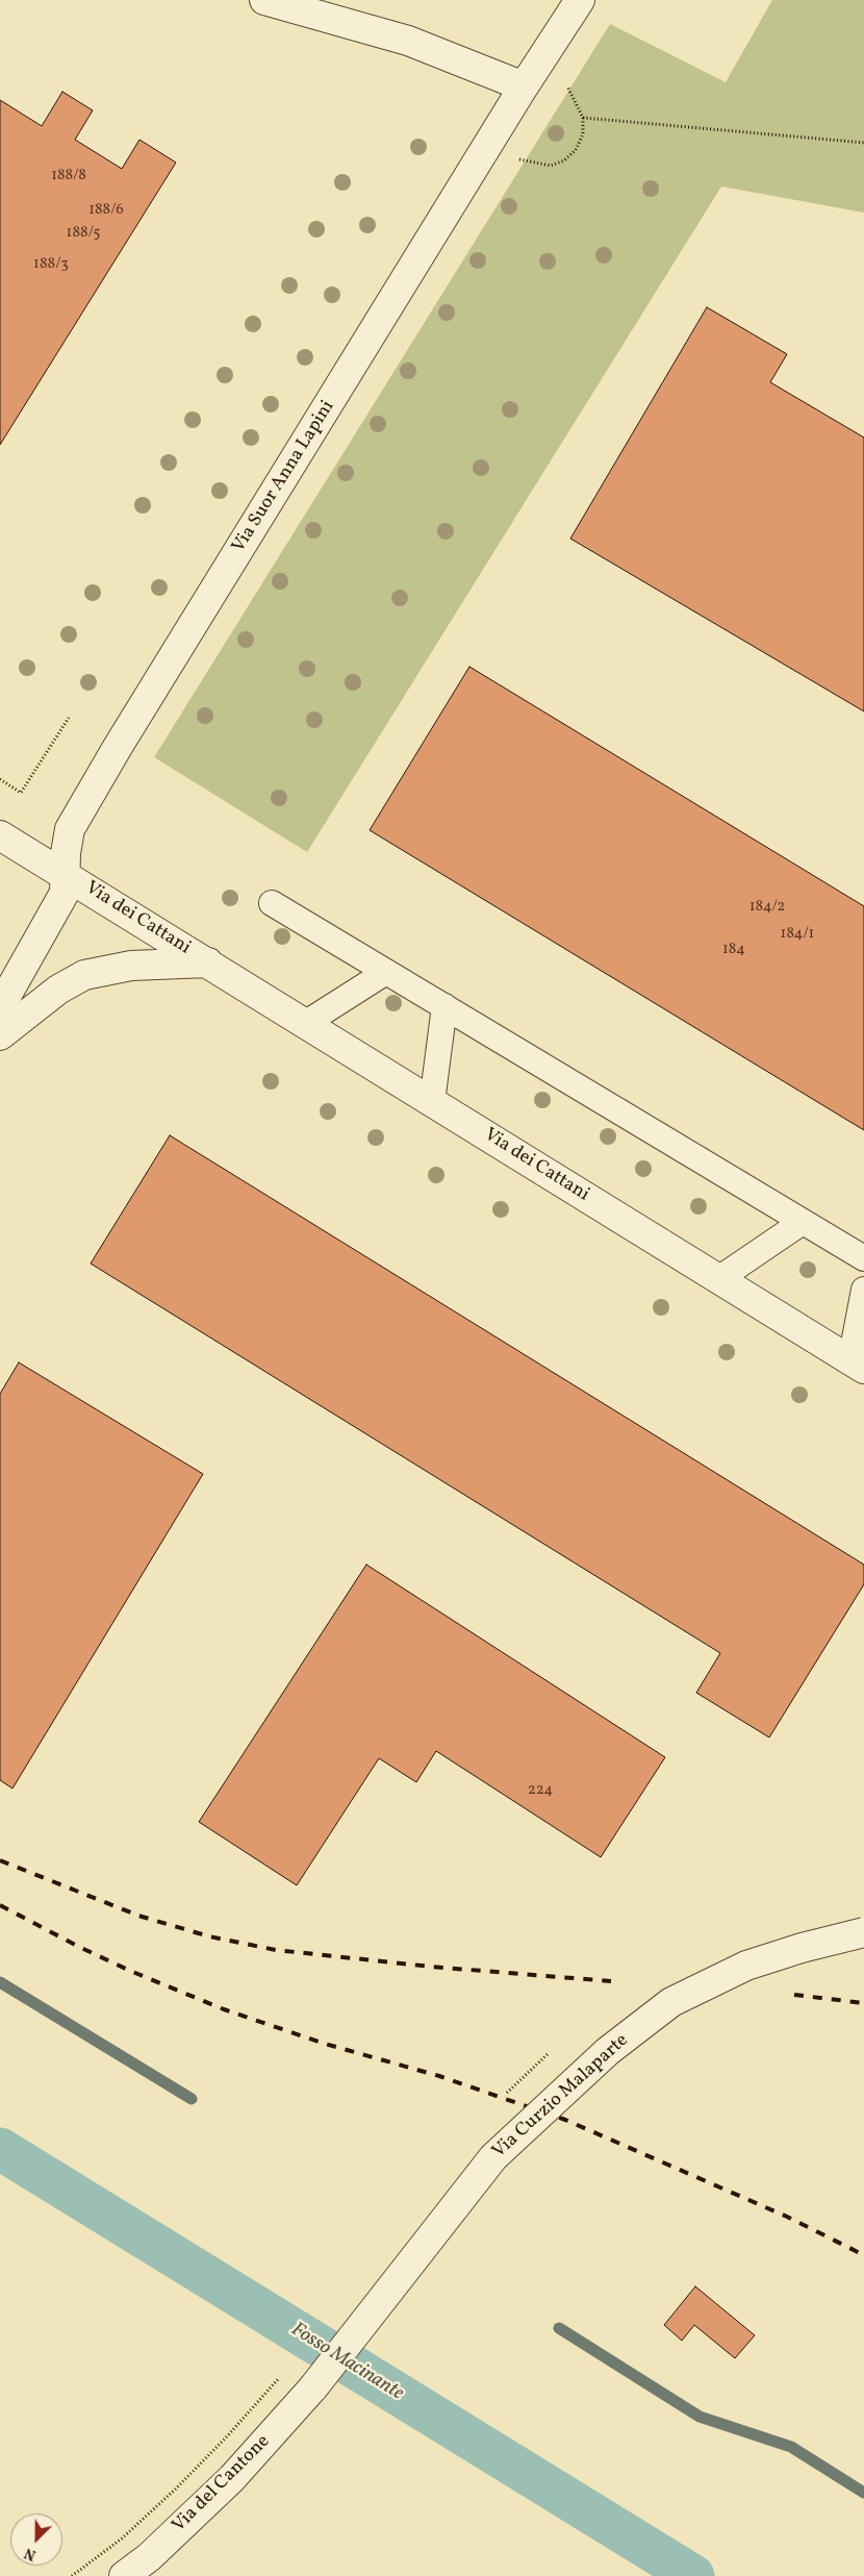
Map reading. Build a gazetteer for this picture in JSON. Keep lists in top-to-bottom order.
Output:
{
  "streets": {
    "street": [
      "Via Suor Anna Lapini",
      "Via dei Cattani",
      "Via Curzio Malaparte",
      "Via del Cantone"
    ]
  },
  "crossings": [
    ["Via Suor Anna Lapini", "Via dei Cattani"],
    ["Via Curzio Malaparte", "Via del Cantone"]
  ],
  "water": ["Fosso Macinante"],
  "house_numbers": [
    "188/8",
    "188/6",
    "188/5",
    "188/3",
    "184/2",
    "184/1",
    "184",
    "224"
  ],
  "north": "bottom left"
}
